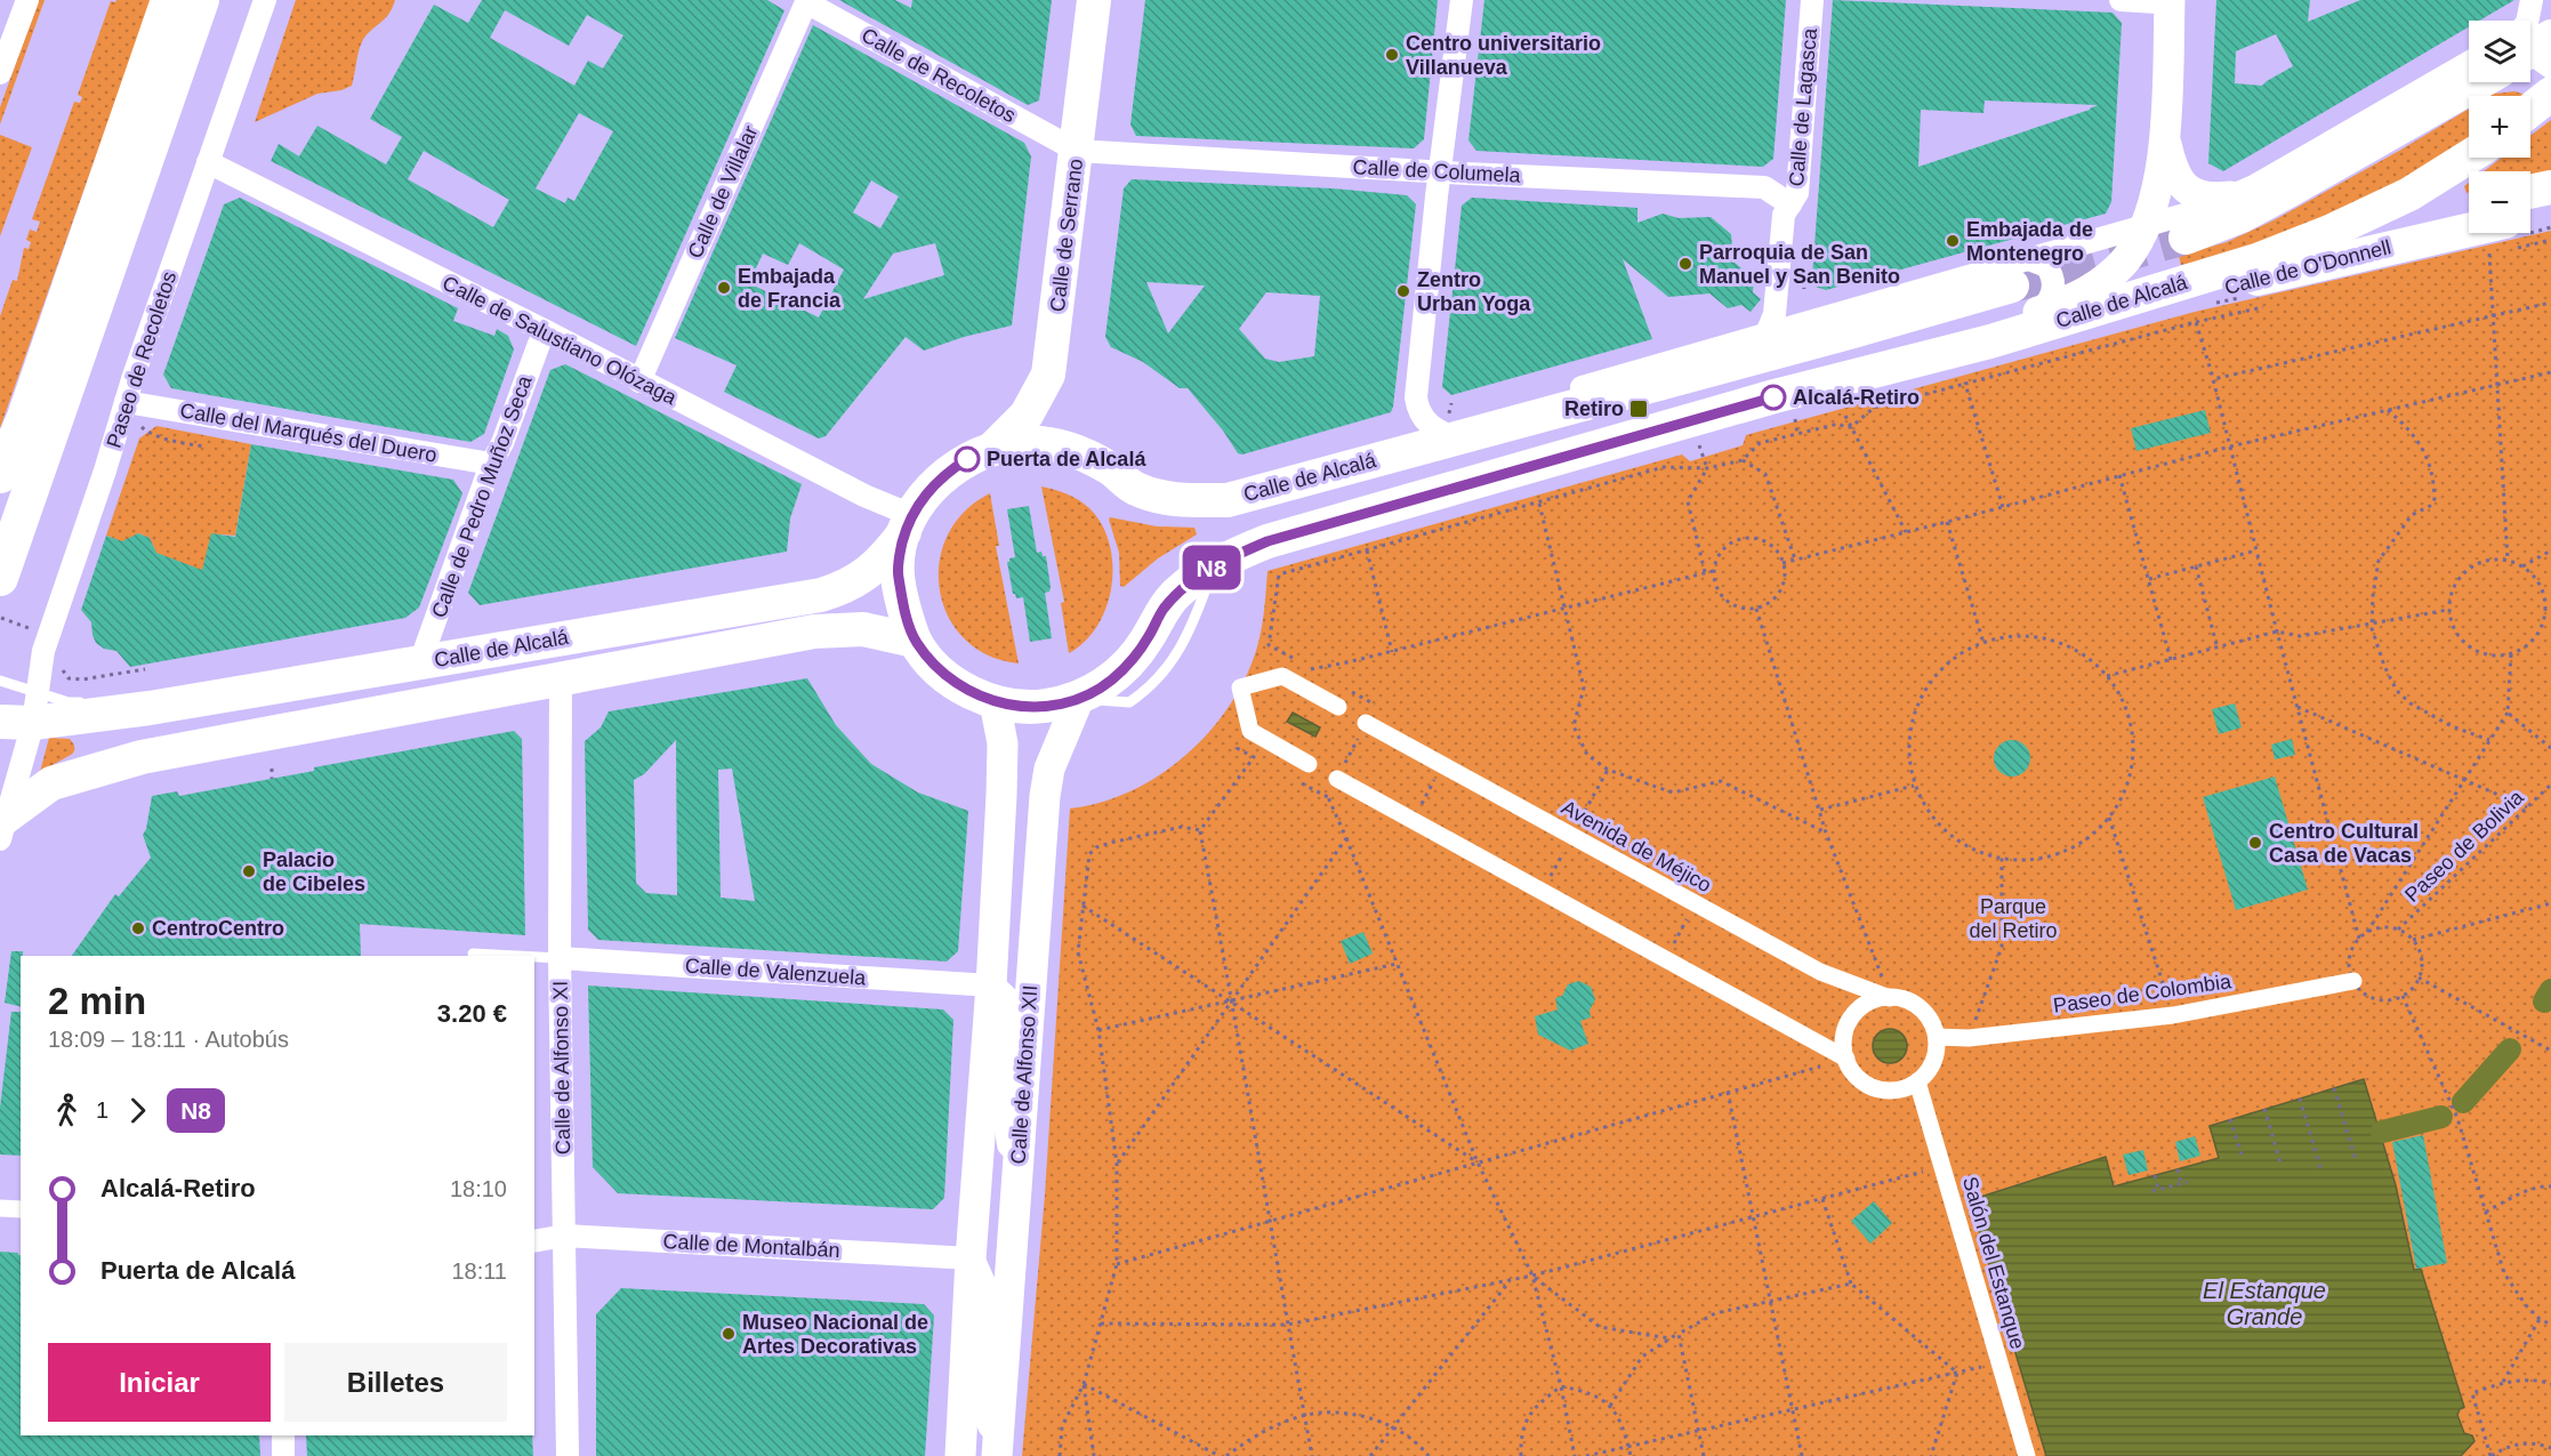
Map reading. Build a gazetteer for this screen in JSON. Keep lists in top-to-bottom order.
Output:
{
  "streets": {
    "main road": [
      "Calle de Serrano",
      "Calle de O'Donnell",
      "Calle de Alcalá",
      "Calle de Alfonso XII"
    ],
    "street": [
      "Calle de Recoletos",
      "Calle de Lagasca",
      "Calle de Columela",
      "Calle de Villalar",
      "Calle de Salustiano Olózaga",
      "Paseo de Recoletos",
      "Calle del Marqués del Duero",
      "Calle de Pedro Muñoz Seca",
      "Avenida de Méjico",
      "Calle de Valenzuela",
      "Paseo de Colombia",
      "Calle de Alfonso XI",
      "Calle de Montalbán",
      "Salón del Estanque"
    ],
    "path": ["Paseo de Bolivia"]
  },
  "crossings": [
    ["Calle de Recoletos", "Calle de Columela"],
    ["Calle de Recoletos", "Calle de Villalar"],
    ["Calle de Recoletos", "Calle de Serrano"],
    ["Calle de Lagasca", "Calle de Columela"],
    ["Calle de Lagasca", "Calle de Alcalá"],
    ["Calle de Columela", "Calle de Serrano"],
    ["Calle de Villalar", "Calle de Salustiano Olózaga"],
    ["Calle de Serrano", "Calle de Alcalá"],
    ["Calle de O'Donnell", "Calle de Alcalá"],
    ["Calle de Alcalá", "Calle de Salustiano Olózaga"],
    ["Calle de Alcalá", "Paseo de Recoletos"],
    ["Calle de Alcalá", "Calle de Pedro Muñoz Seca"],
    ["Calle de Alcalá", "Calle de Alfonso XI"],
    ["Calle de Alcalá", "Calle de Alfonso XII"],
    ["Calle de Salustiano Olózaga", "Paseo de Recoletos"],
    ["Calle de Salustiano Olózaga", "Calle de Pedro Muñoz Seca"],
    ["Paseo de Recoletos", "Calle del Marqués del Duero"],
    ["Calle del Marqués del Duero", "Calle de Pedro Muñoz Seca"],
    ["Avenida de Méjico", "Paseo de Colombia"],
    ["Avenida de Méjico", "Salón del Estanque"],
    ["Paseo de Bolivia", "Paseo de Colombia"],
    ["Calle de Valenzuela", "Calle de Alfonso XI"],
    ["Calle de Valenzuela", "Calle de Alfonso XII"],
    ["Paseo de Colombia", "Salón del Estanque"],
    ["Calle de Alfonso XI", "Calle de Montalbán"],
    ["Calle de Alfonso XII", "Calle de Montalbán"]
  ],
  "water": ["El Estanque Grande"],
  "parks": ["Parque del Retiro"],
  "places": {
    "other": [
      "Centro universitario Villanueva",
      "Embajada de Montenegro",
      "Parroquia de San Manuel y San Benito",
      "Embajada de Francia",
      "Zentro Urban Yoga",
      "Alcalá-Retiro",
      "Puerta de Alcalá",
      "Centro Cultural Casa de Vacas",
      "Palacio de Cibeles",
      "CentroCentro",
      "Museo Nacional de Artes Decorativas"
    ],
    "transit": ["Retiro"]
  },
  "lines": ["bus line N8"],
  "page": {
    "on_map": "N8",
    "map_buttons": ["+", "−"],
    "heading": ["2 min", "18:09 – 18:11 · Autobús", "3.20 €"],
    "legs": ["1", "N8"],
    "list": [
      {
        "name": "Alcalá-Retiro",
        "value": "18:10"
      },
      {
        "name": "Puerta de Alcalá",
        "value": "18:11"
      }
    ],
    "buttons": ["Iniciar", "Billetes"]
  }
}
